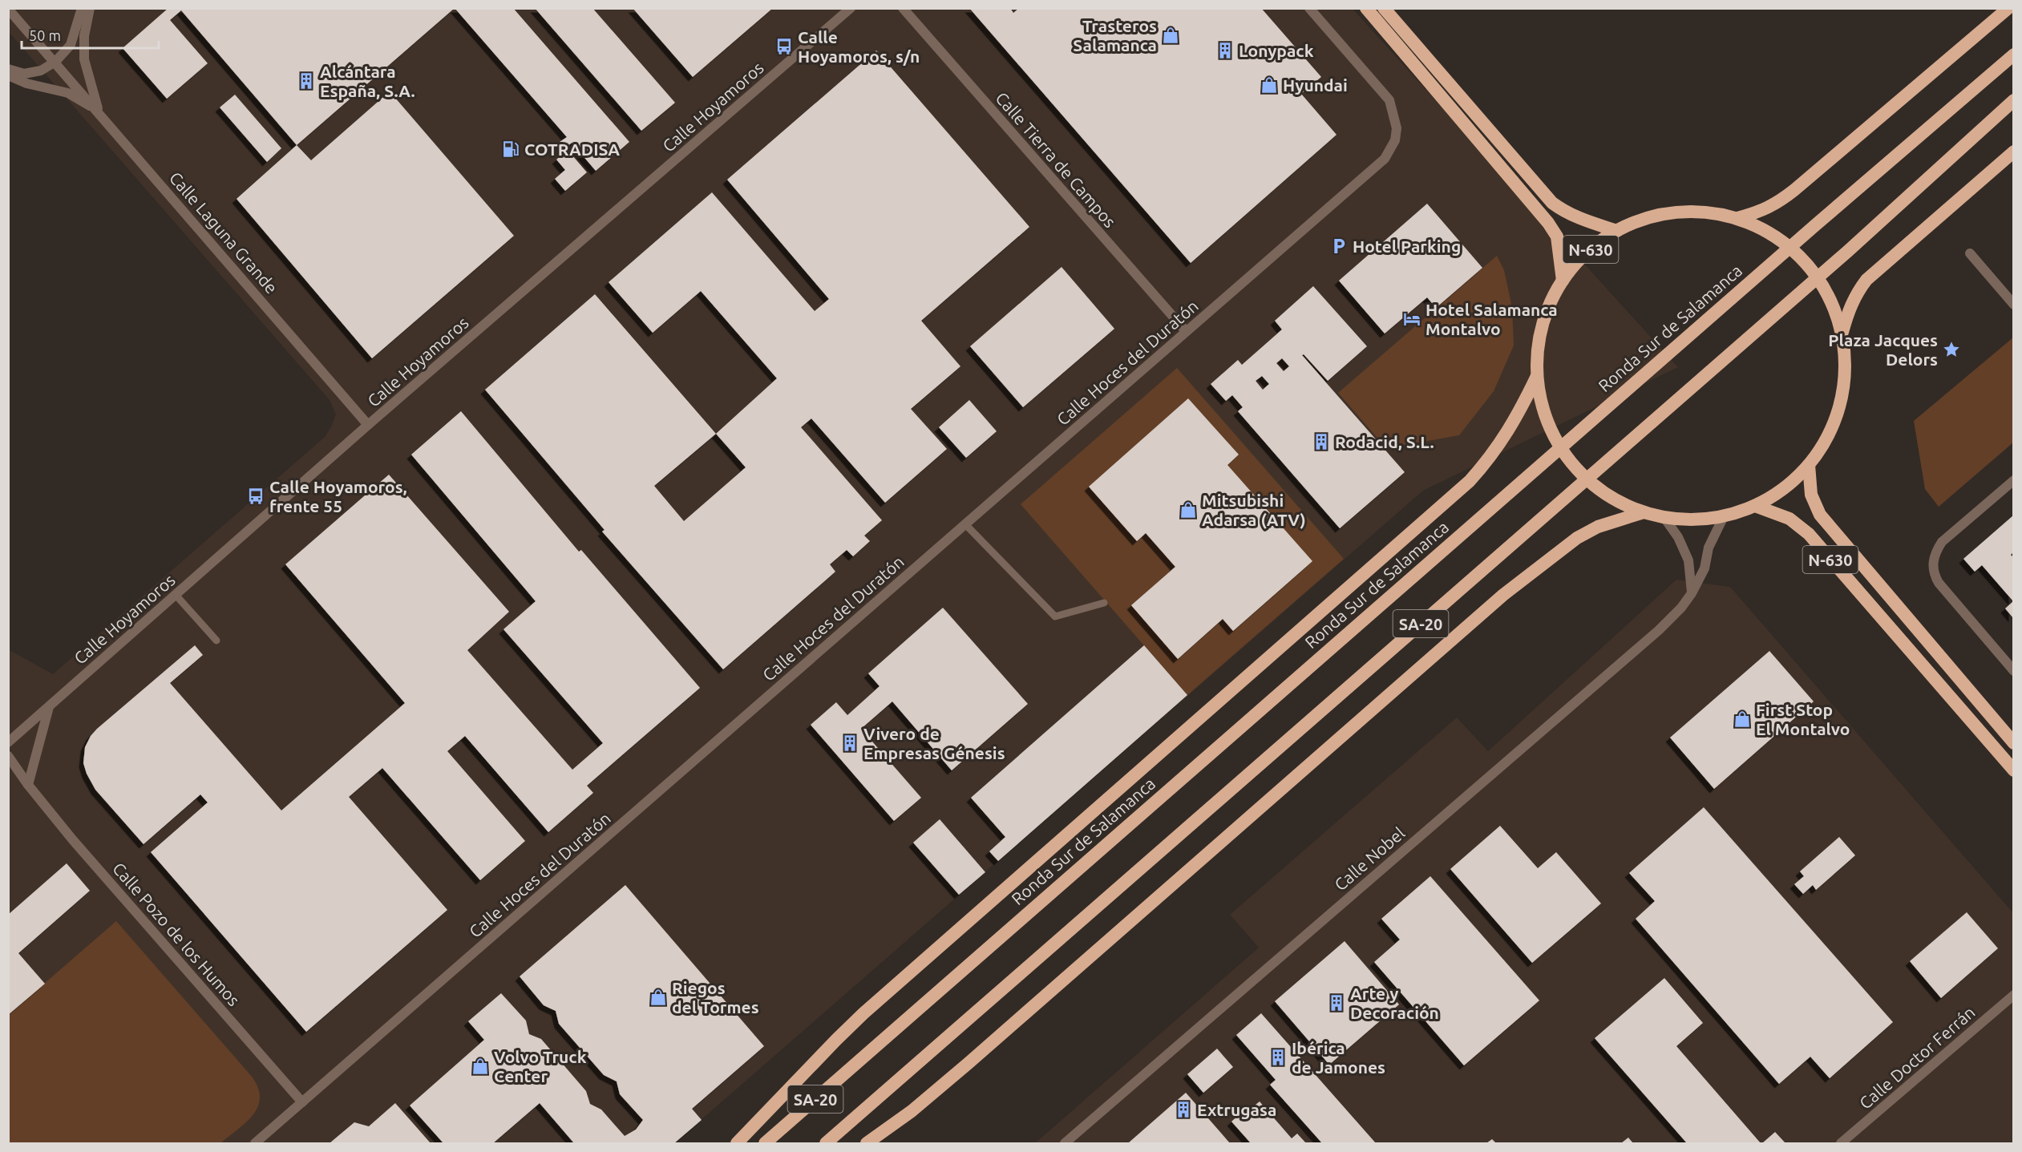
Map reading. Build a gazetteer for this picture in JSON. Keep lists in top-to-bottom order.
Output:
{
  "streets": {
    "highway": ["N-630", "Ronda Sur de Salamanca", "SA-20"],
    "street": [
      "Calle Hoyamoros",
      "Calle Tierra de Campos",
      "Calle Laguna Grande",
      "Calle Hoces del Duratón",
      "Calle Nobel",
      "Calle Pozo de los Humos",
      "Calle Doctor Ferrán"
    ]
  },
  "crossings": [
    ["Calle Hoyamoros", "Calle Laguna Grande"],
    ["Calle Tierra de Campos", "Calle Hoces del Duratón"],
    ["N-630", "Calle Nobel"],
    ["Calle Hoces del Duratón", "Calle Pozo de los Humos"]
  ],
  "places": {
    "shop": [
      "Trasteros Salamanca",
      "Hyundai",
      "Mitsubishi Adarsa (ATV)",
      "First Stop El Montalvo",
      "Riegos del Tormes",
      "Volvo Truck Center"
    ],
    "bus stop": ["Calle Hoyamoros, s/n", "Calle Hoyamoros, frente 55"],
    "building": [
      "Lonypack",
      "Alcántara España, S.A.",
      "Rodacid, S.L.",
      "Vivero de Empresas Génesis",
      "Arte y Decoración",
      "Ibérica de Jamones",
      "Extrugasa"
    ],
    "fuel station": ["COTRADISA"],
    "parking": ["Hotel Parking"],
    "hotel": ["Hotel Salamanca Montalvo"],
    "place": ["Plaza Jacques Delors"]
  },
  "scale_bar": "50 m"
}
